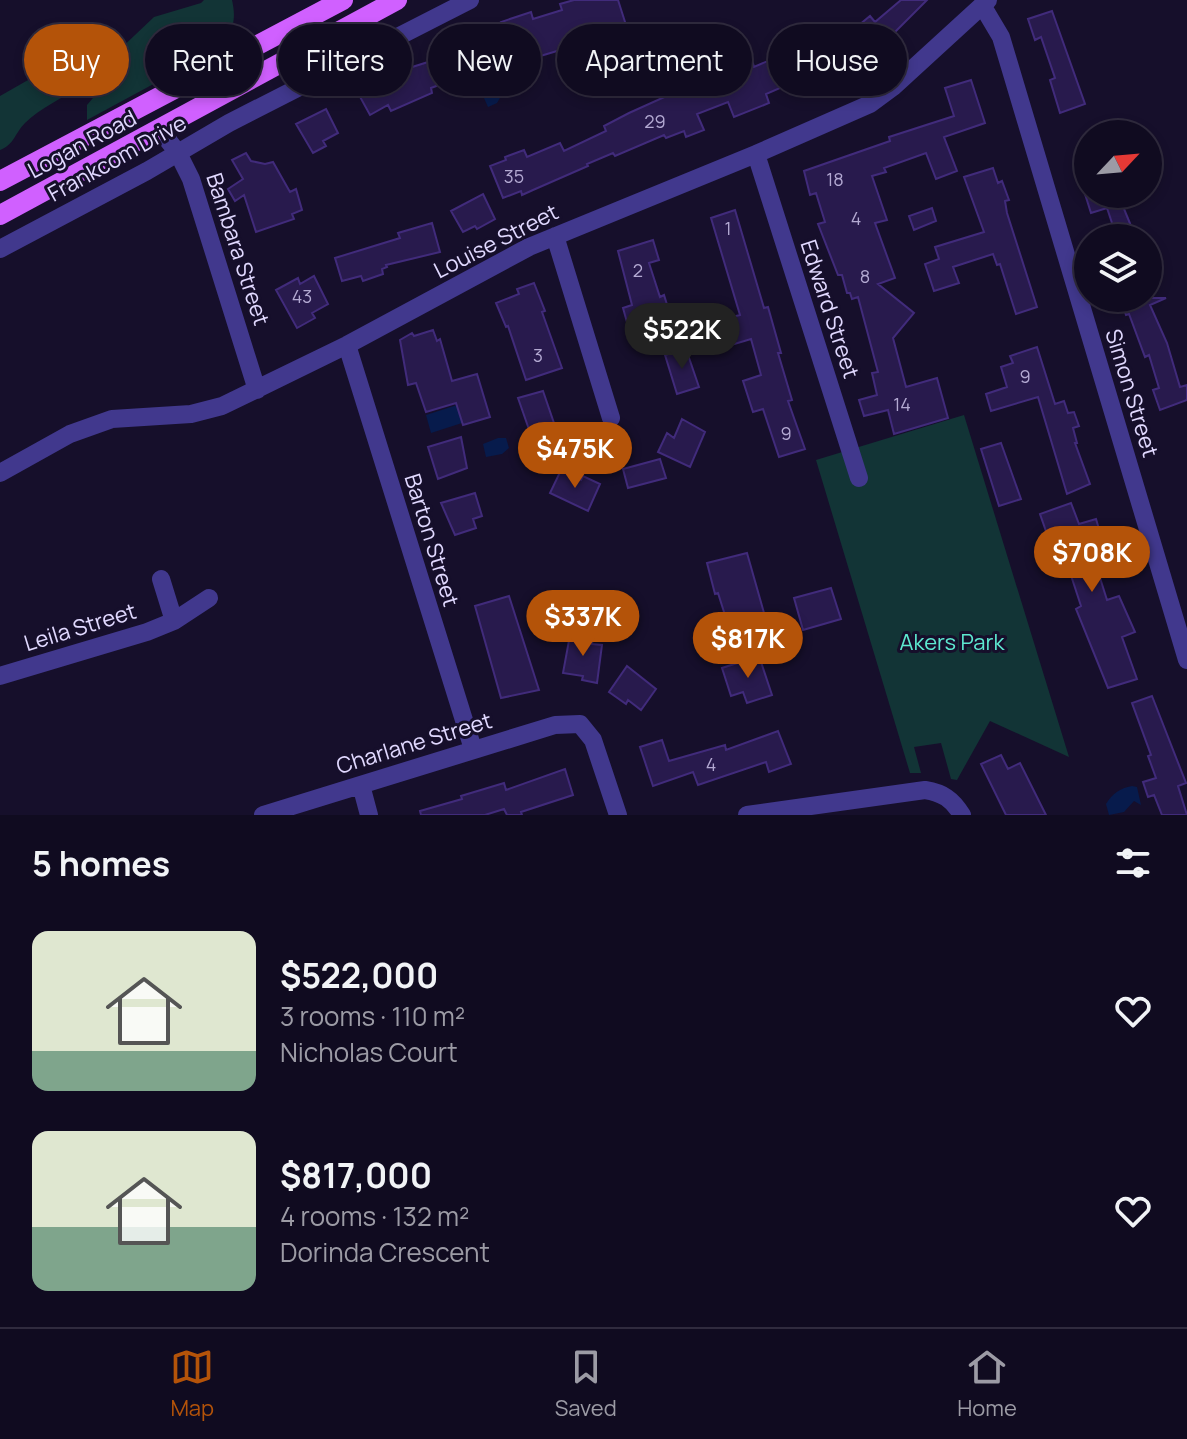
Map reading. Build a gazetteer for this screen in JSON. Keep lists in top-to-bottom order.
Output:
{
  "streets": {
    "main road": ["Logan Road"],
    "street": [
      "Frankcom Drive",
      "Louise Street",
      "Bambara Street",
      "Edward Street",
      "Simon Street",
      "Barton Street",
      "Leila Street",
      "Charlane Street"
    ]
  },
  "crossings": [
    ["Logan Road", "Bambara Street"],
    ["Frankcom Drive", "Bambara Street"],
    ["Louise Street", "Bambara Street"],
    ["Louise Street", "Edward Street"],
    ["Louise Street", "Simon Street"],
    ["Louise Street", "Barton Street"],
    ["Barton Street", "Charlane Street"]
  ],
  "parks": ["Akers Park"],
  "house_numbers": [
    "29",
    "35",
    "18",
    "4",
    "1",
    "2",
    "8",
    "43",
    "3",
    "9",
    "14",
    "9",
    "4"
  ],
  "north": "top right",
  "page": {
    "chip": [
      "Buy",
      "Rent",
      "Filters",
      "New",
      "Apartment",
      "House"
    ],
    "price": [
      "$522K",
      "$475K",
      "$708K",
      "$337K",
      "$817K"
    ],
    "heading": "5 homes",
    "list": [
      {
        "name": "$522,000",
        "note": "3 rooms · 110 m² · Nicholas Court"
      },
      {
        "name": "$817,000",
        "note": "4 rooms · 132 m² · Dorinda Crescent"
      }
    ],
    "tabs": ["Map", "Saved", "Home"]
  }
}
